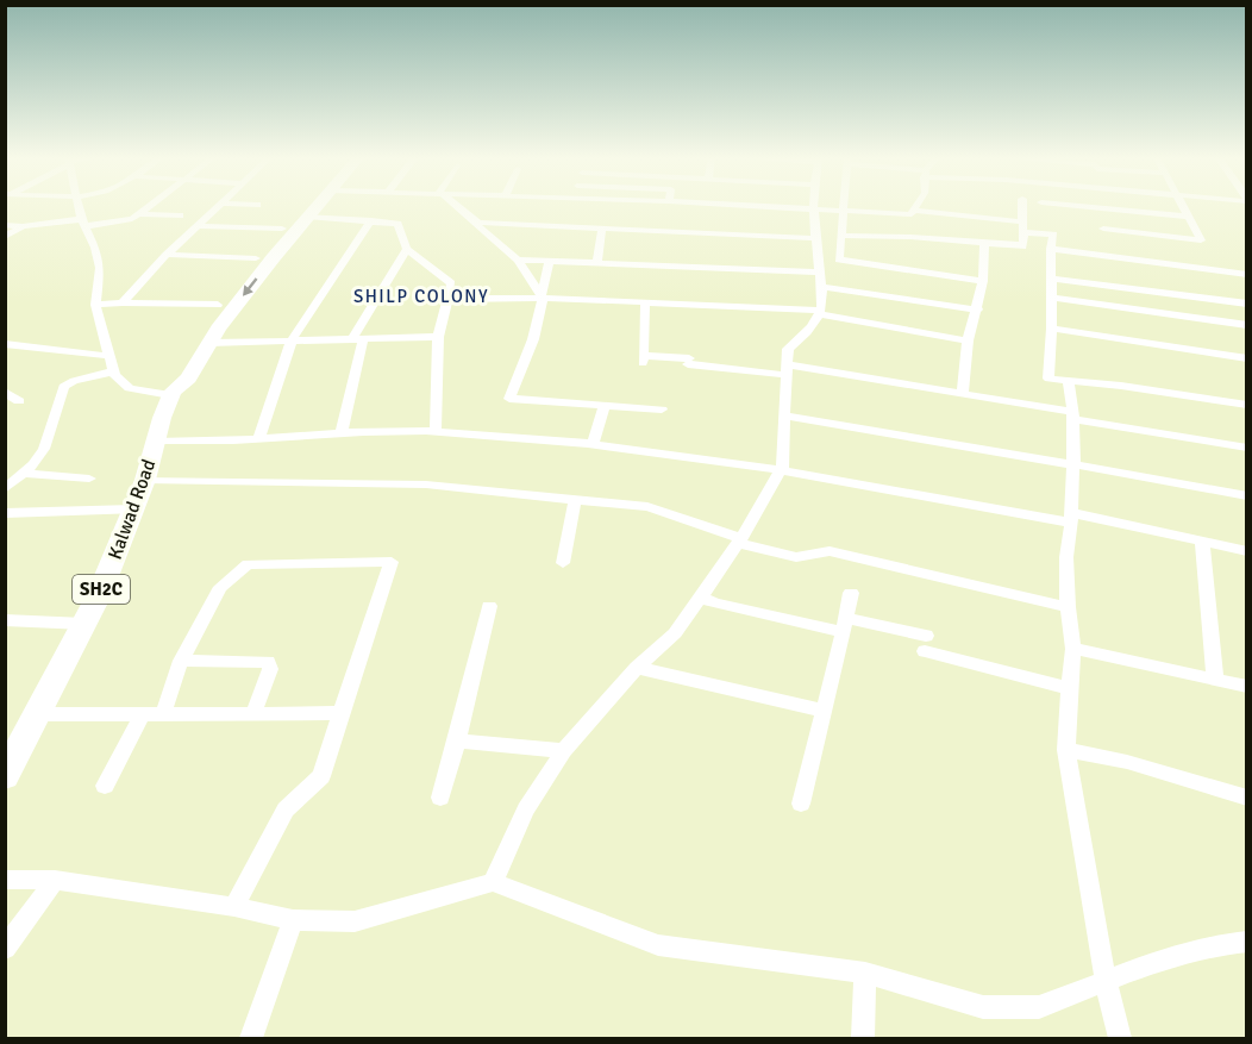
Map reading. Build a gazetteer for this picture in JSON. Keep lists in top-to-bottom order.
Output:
{
  "streets": {
    "main road": ["Kalwad Road", "SH2C"]
  },
  "districts": ["SHILP COLONY"]
}
